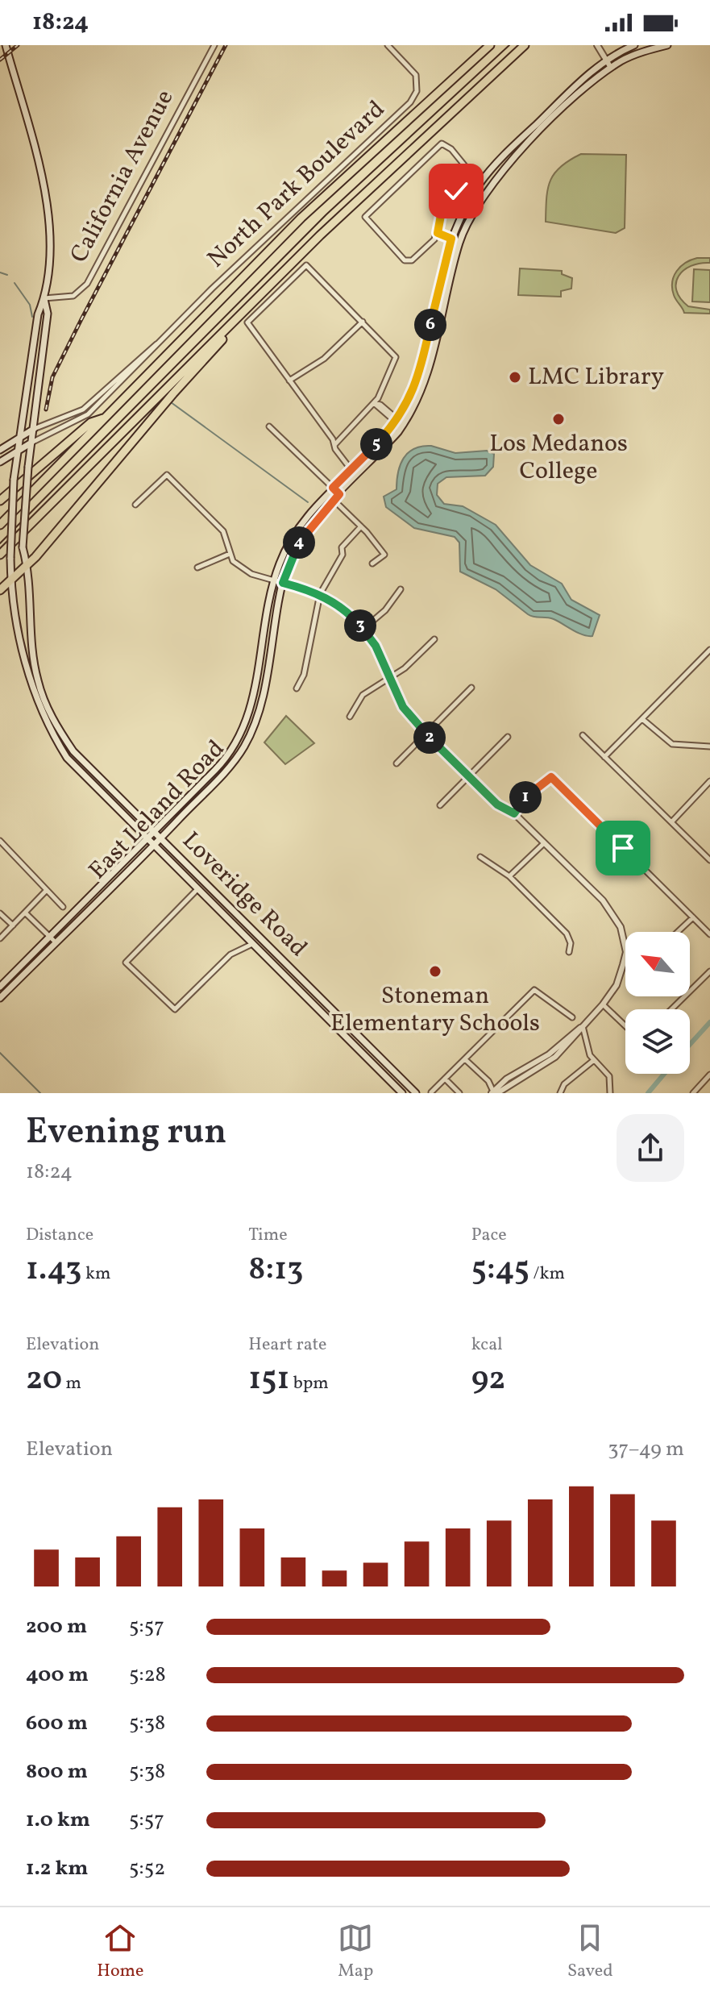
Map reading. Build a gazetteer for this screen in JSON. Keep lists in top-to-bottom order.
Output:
{
  "streets": {
    "main road": ["East Leland Road", "Loveridge Road"],
    "street": ["California Avenue", "North Park Boulevard"]
  },
  "crossings": [
    ["California Avenue", "Loveridge Road"],
    ["North Park Boulevard", "Loveridge Road"],
    ["East Leland Road", "Loveridge Road"]
  ],
  "places": ["LMC Library", "Los Medanos College", "Stoneman Elementary Schools"],
  "north": "top left",
  "page": {
    "status": "18:24",
    "pins": [
      "6",
      "5",
      "4",
      "3",
      "2",
      "1"
    ],
    "heading": ["Evening run", "18:24"],
    "stats": [
      ["Distance", "1.43 km"],
      ["Time", "8:13"],
      ["Pace", "5:45 /km"],
      ["Elevation", "20 m"],
      ["Heart rate", "151 bpm"],
      ["kcal", "92"]
    ],
    "chart": ["Elevation", "37–49 m"],
    "list": [
      {
        "name": "200 m",
        "note": "5:57"
      },
      {
        "name": "400 m",
        "note": "5:28"
      },
      {
        "name": "600 m",
        "note": "5:38"
      },
      {
        "name": "800 m",
        "note": "5:38"
      },
      {
        "name": "1.0 km",
        "note": "5:57"
      },
      {
        "name": "1.2 km",
        "note": "5:52"
      }
    ],
    "tabs": ["Home", "Map", "Saved"]
  }
}
